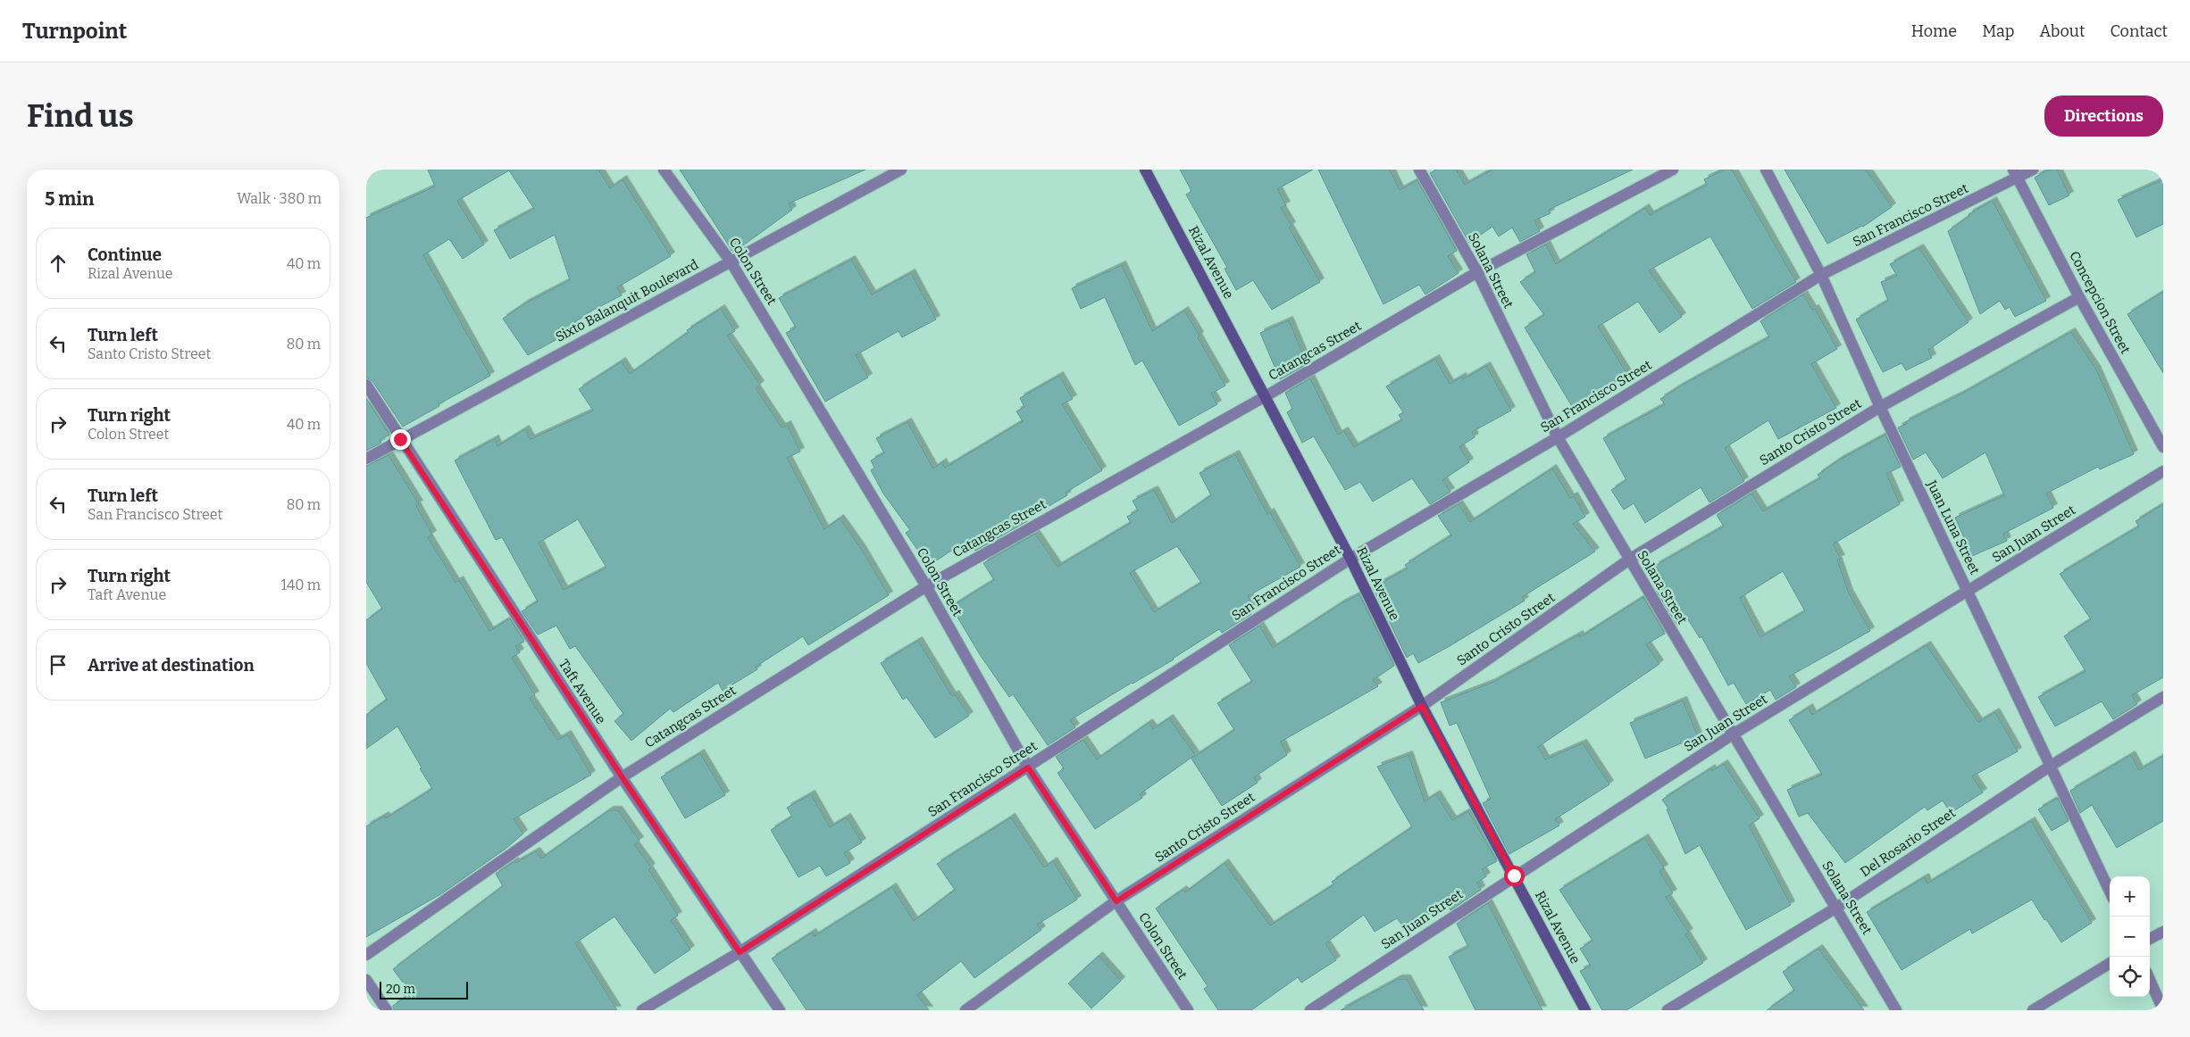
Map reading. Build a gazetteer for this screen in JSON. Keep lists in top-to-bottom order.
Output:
{
  "streets": {
    "street": [
      "San Francisco Street",
      "Rizal Avenue",
      "Solana Street",
      "Colon Street",
      "Sixto Balanquit Boulevard",
      "Concepcion Street",
      "Catangcas Street",
      "Santo Cristo Street",
      "Juan Luna Street",
      "San Juan Street",
      "Taft Avenue",
      "Del Rosario Street"
    ]
  },
  "crossings": [
    ["San Francisco Street", "Rizal Avenue"],
    ["San Francisco Street", "Solana Street"],
    ["San Francisco Street", "Colon Street"],
    ["San Francisco Street", "Concepcion Street"],
    ["San Francisco Street", "Juan Luna Street"],
    ["San Francisco Street", "Taft Avenue"],
    ["Rizal Avenue", "Catangcas Street"],
    ["Rizal Avenue", "Santo Cristo Street"],
    ["Rizal Avenue", "San Juan Street"],
    ["Solana Street", "Catangcas Street"],
    ["Solana Street", "Santo Cristo Street"],
    ["Solana Street", "San Juan Street"],
    ["Solana Street", "Del Rosario Street"],
    ["Colon Street", "Sixto Balanquit Boulevard"],
    ["Colon Street", "Catangcas Street"],
    ["Colon Street", "Santo Cristo Street"],
    ["Sixto Balanquit Boulevard", "Taft Avenue"],
    ["Concepcion Street", "Santo Cristo Street"],
    ["Catangcas Street", "Taft Avenue"],
    ["Santo Cristo Street", "Juan Luna Street"],
    ["Juan Luna Street", "San Juan Street"],
    ["Juan Luna Street", "Del Rosario Street"]
  ],
  "scale_bar": "20 m",
  "page": {
    "header": "Turnpoint",
    "nav": [
      "Home",
      "Map",
      "About",
      "Contact"
    ],
    "buttons": "Directions",
    "title": "Find us",
    "heading": ["5 min", "Walk · 380 m"],
    "list": [
      ["Continue", "Rizal Avenue", "40 m"],
      ["Turn left", "Santo Cristo Street", "80 m"],
      ["Turn right", "Colon Street", "40 m"],
      ["Turn left", "San Francisco Street", "80 m"],
      ["Turn right", "Taft Avenue", "140 m"],
      "Arrive at destination"
    ],
    "map_buttons": ["+", "−"],
    "scale": "20 m"
  }
}
